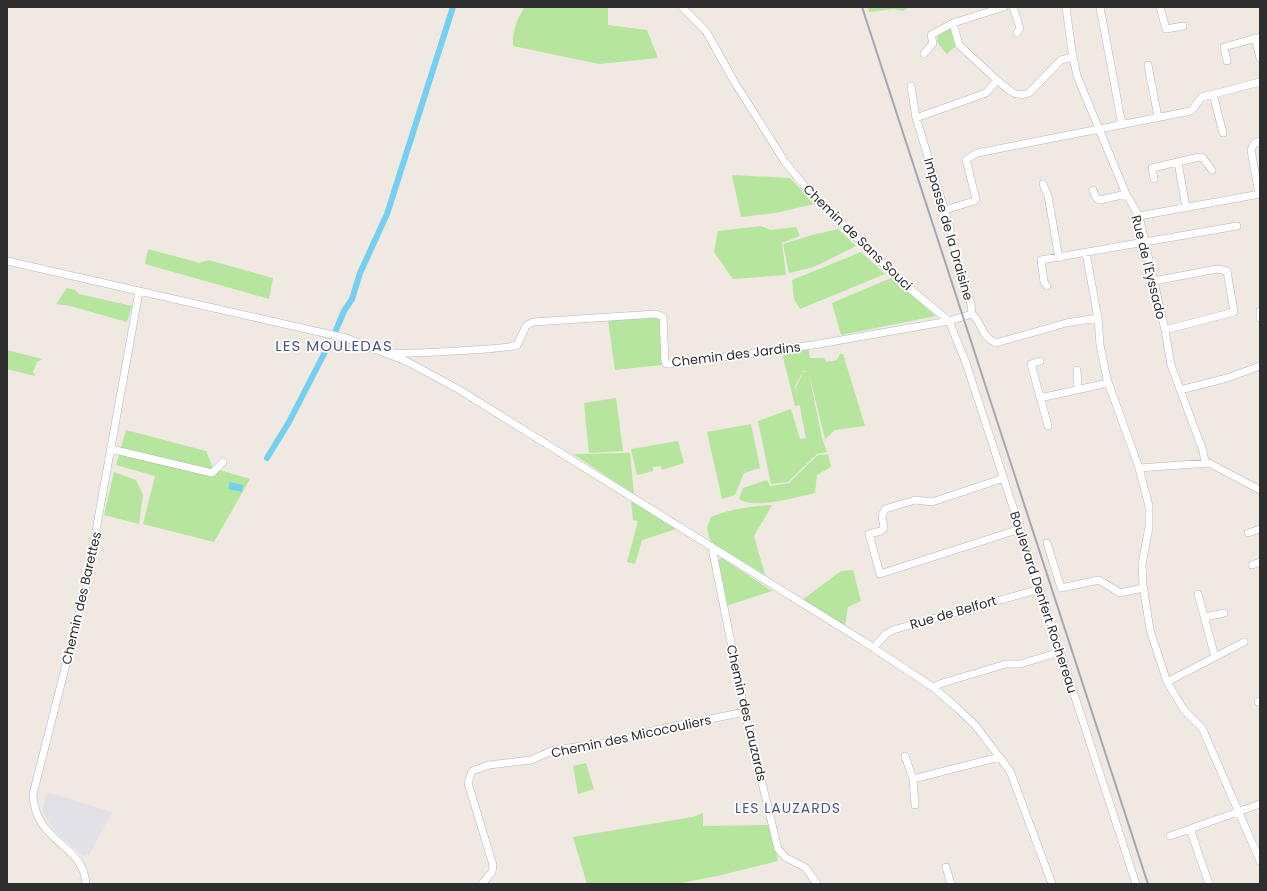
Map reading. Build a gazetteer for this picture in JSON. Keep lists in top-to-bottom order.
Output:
{
  "streets": {
    "street": [
      "Impasse de la Draisine",
      "Chemin de Sans Souci",
      "Rue de l'Eyssado",
      "Chemin des Jardins",
      "Chemin des Barettes",
      "Boulevard Denfert Rochereau",
      "Rue de Belfort",
      "Chemin des Lauzards",
      "Chemin des Micocouliers"
    ]
  },
  "crossings": [
    ["Chemin de Sans Souci", "Chemin des Jardins"],
    ["Chemin de Sans Souci", "Boulevard Denfert Rochereau"],
    ["Chemin des Jardins", "Boulevard Denfert Rochereau"],
    ["Boulevard Denfert Rochereau", "Rue de Belfort"],
    ["Chemin des Lauzards", "Chemin des Micocouliers"]
  ],
  "districts": ["LES MOULEDAS", "LES LAUZARDS"]
}
